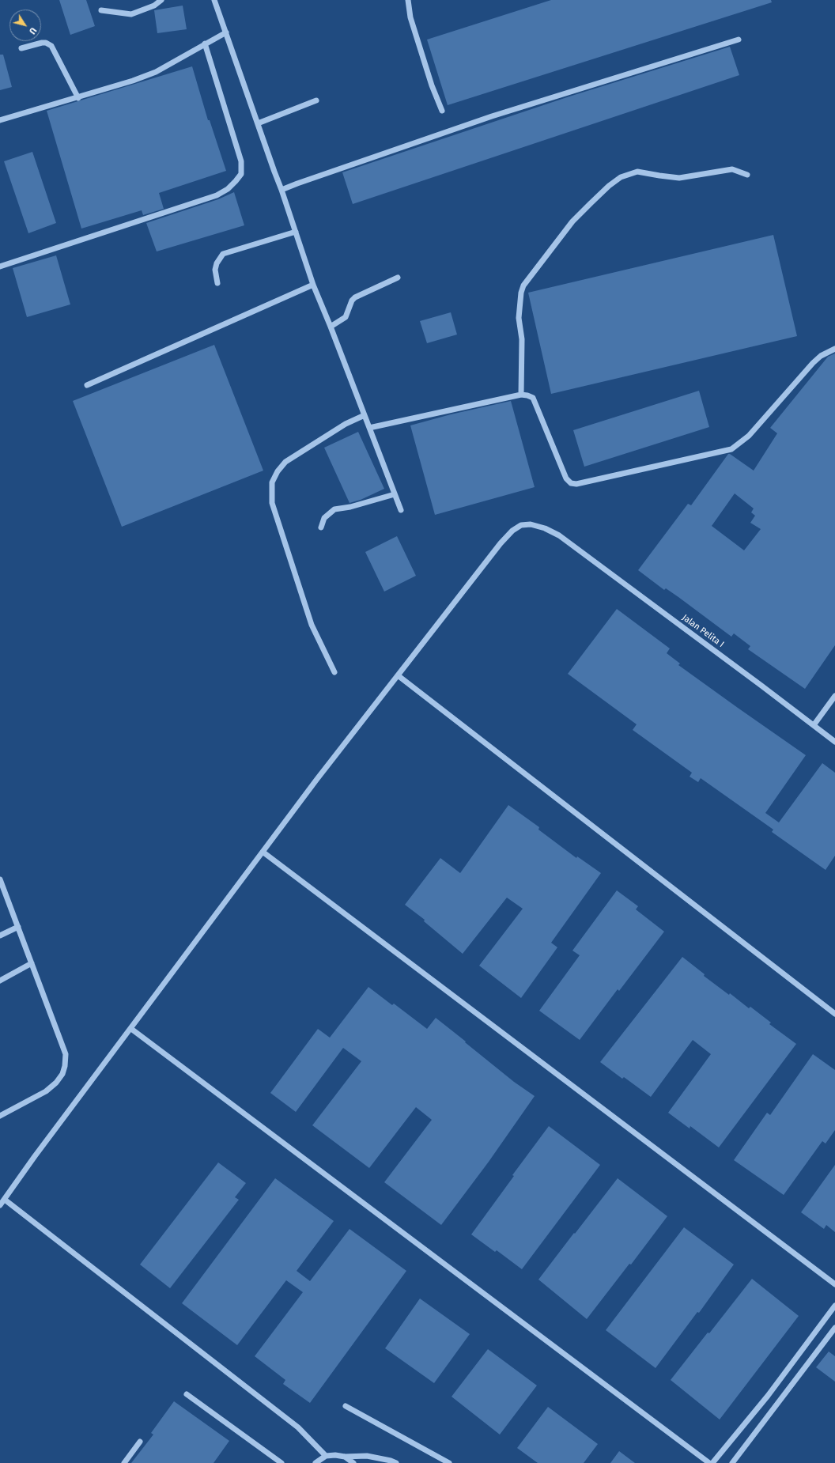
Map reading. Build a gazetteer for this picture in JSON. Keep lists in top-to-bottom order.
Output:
{
  "streets": {
    "street": ["Jalan Pelita I"]
  },
  "north": "bottom right"
}
